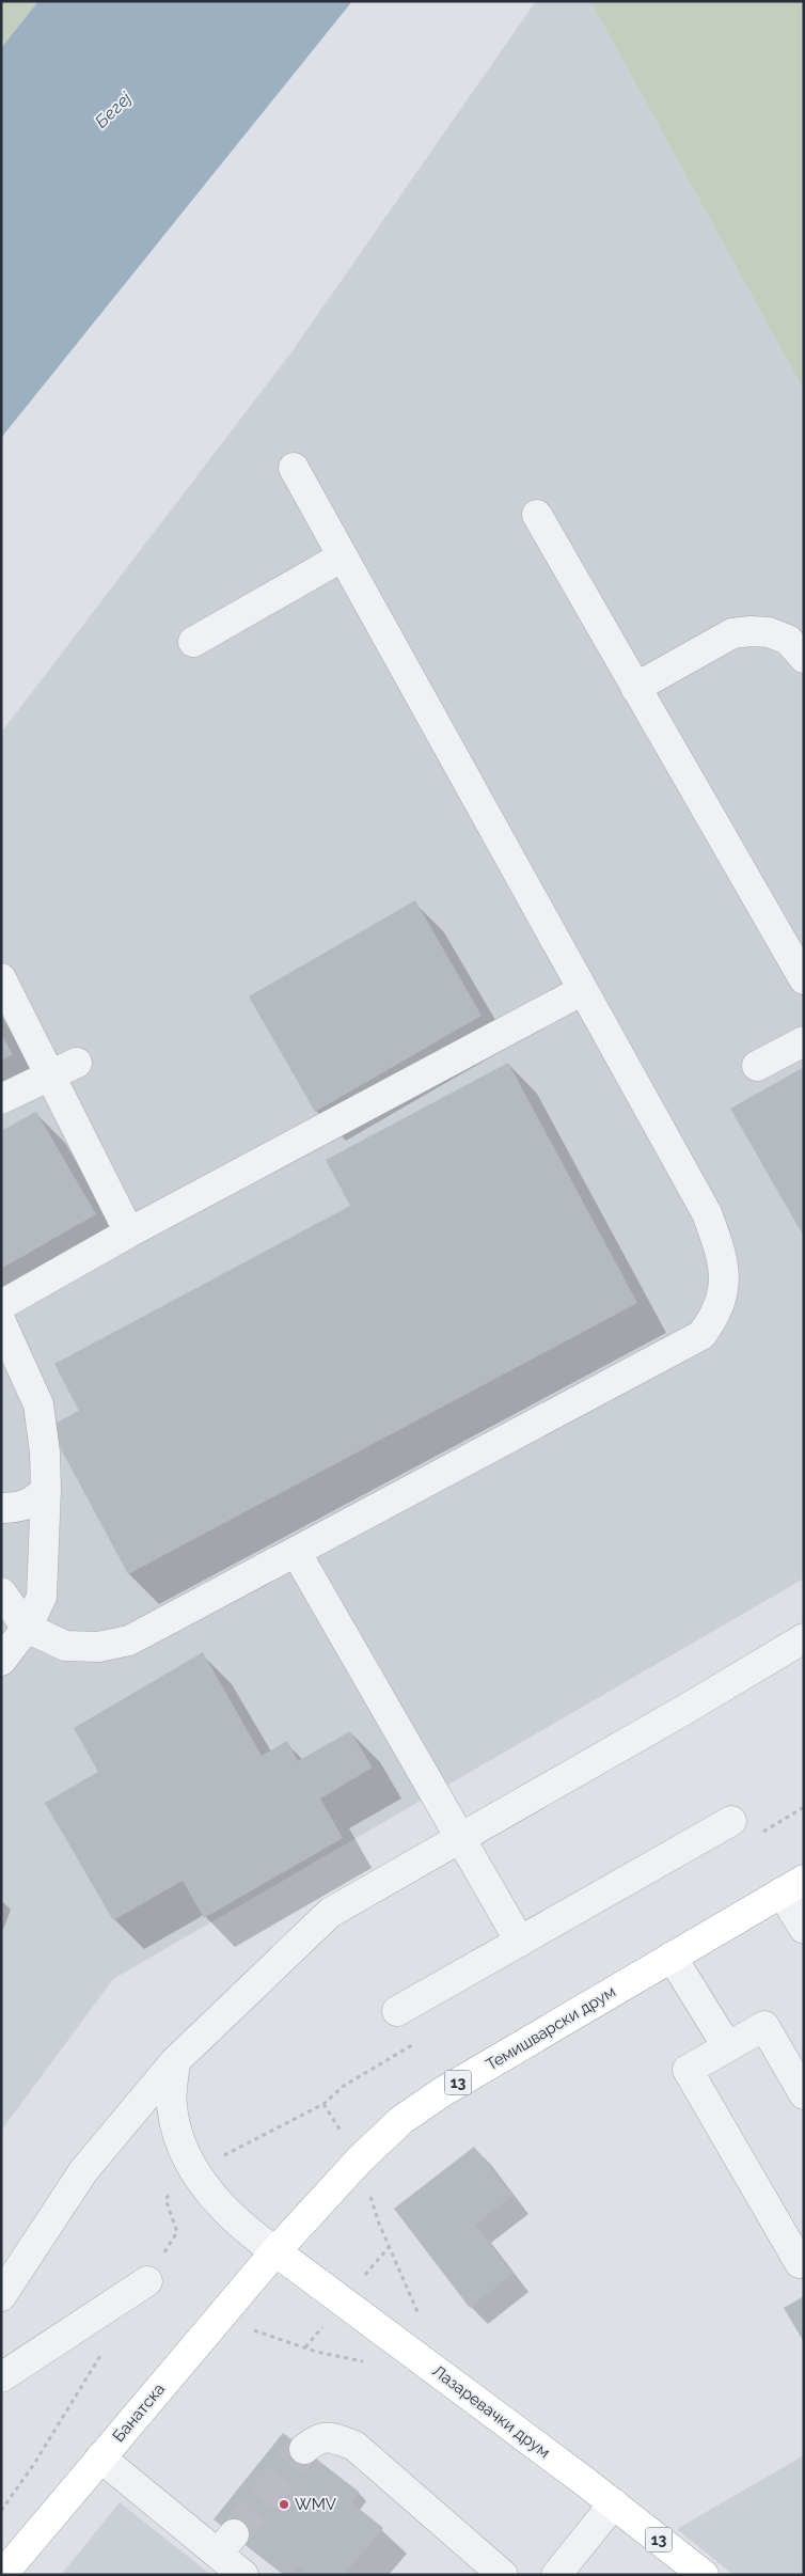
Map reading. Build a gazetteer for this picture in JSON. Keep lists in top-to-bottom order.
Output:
{
  "streets": {
    "main road": [
      "Темишварски друм",
      "13",
      "Лазаревачки друм",
      "Банатска"
    ]
  },
  "crossings": [
    ["Темишварски друм", "Лазаревачки друм"],
    ["Темишварски друм", "Банатска"],
    ["Лазаревачки друм", "Банатска"]
  ],
  "water": ["Бегеј"],
  "places": ["WMV"]
}
